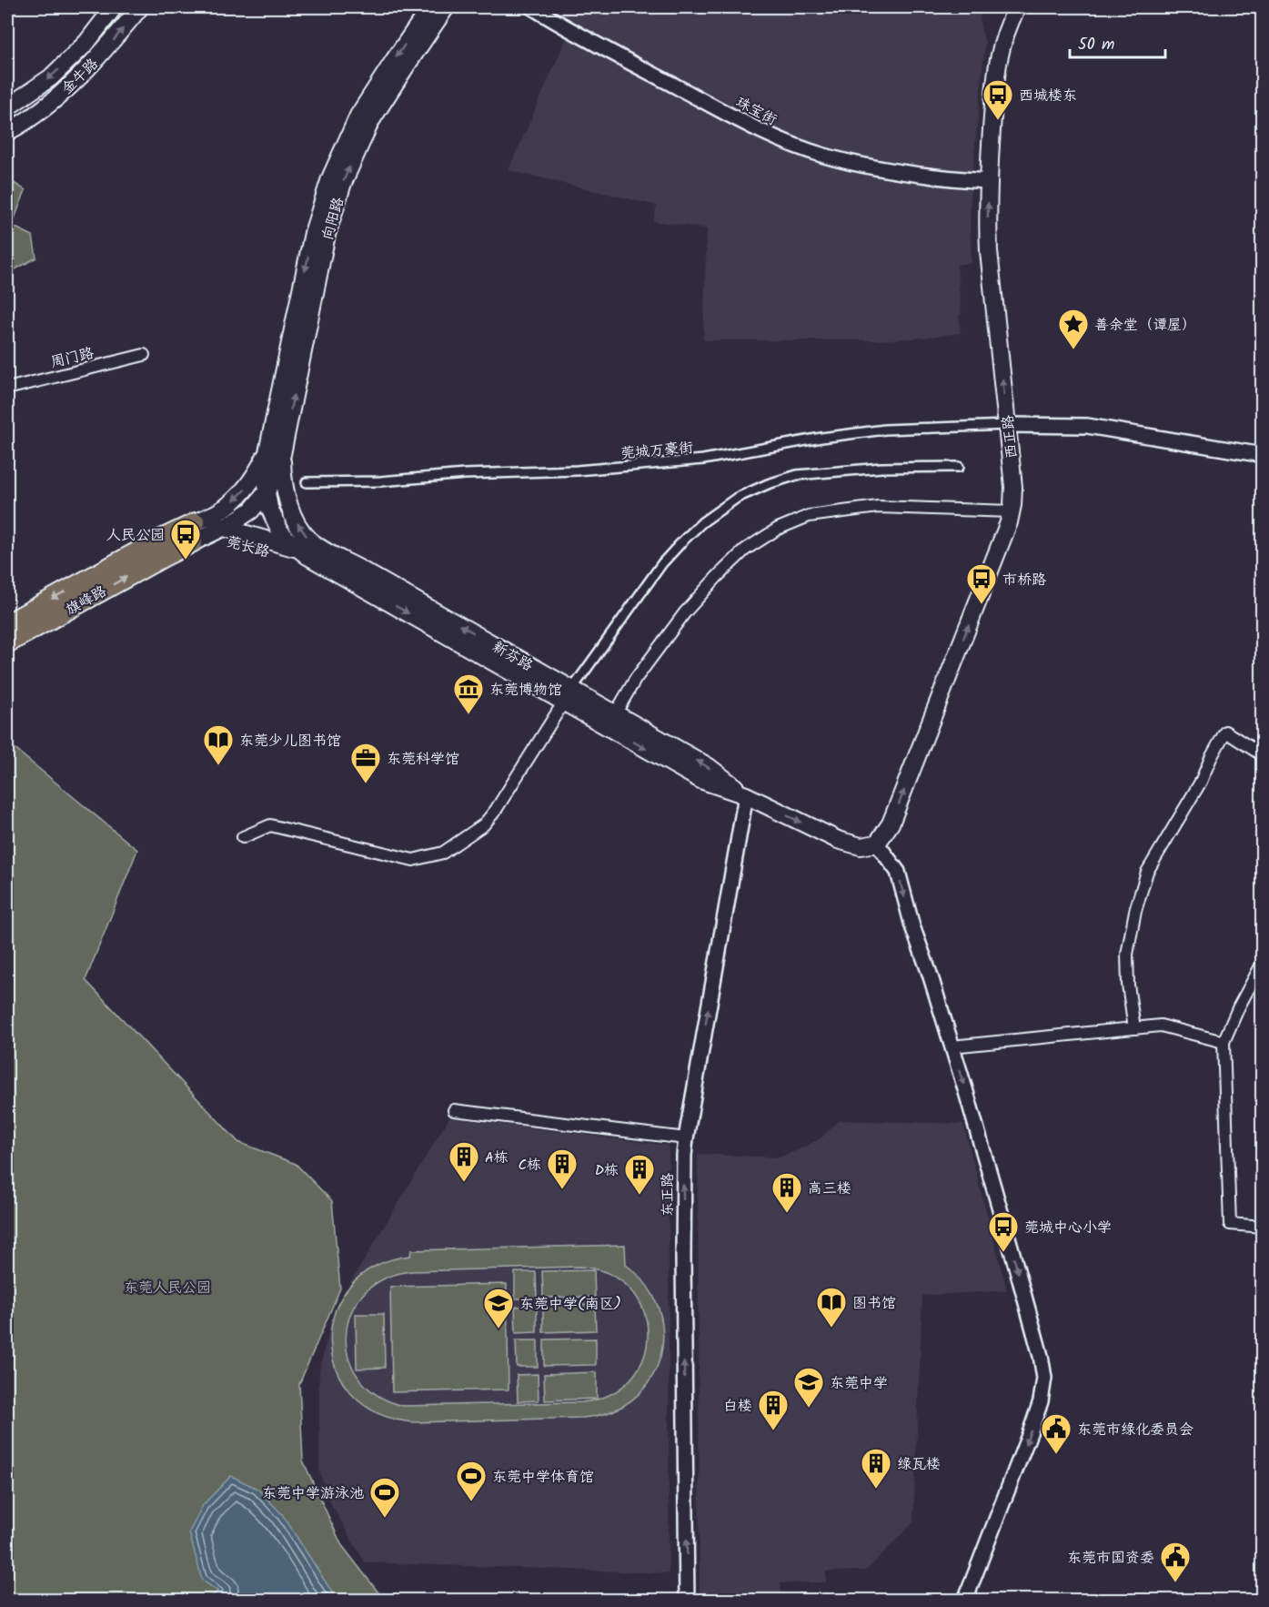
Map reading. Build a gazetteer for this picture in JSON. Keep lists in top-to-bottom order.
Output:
{
  "streets": {
    "main road": [
      "金牛路",
      "向阳路",
      "西正路",
      "莞长路",
      "旗峰路",
      "新芬路"
    ],
    "street": [
      "珠宝街",
      "周门路",
      "莞城万豪街",
      "东正路"
    ]
  },
  "crossings": [
    ["珠宝街", "西正路"],
    ["西正路", "莞城万豪街"],
    ["西正路", "新芬路"],
    ["莞长路", "旗峰路"],
    ["新芬路", "东正路"]
  ],
  "one_way": ["西正路", "东正路"],
  "parks": ["东莞人民公园"],
  "places": {
    "bus stop": [
      "西城楼东",
      "人民公园",
      "市桥路",
      "莞城中心小学"
    ],
    "place": ["善余堂（谭屋）"],
    "museum": ["东莞博物馆"],
    "library": ["东莞少儿图书馆", "图书馆"],
    "office": ["东莞科学馆"],
    "building": [
      "A栋",
      "C栋",
      "D栋",
      "高三楼",
      "白楼",
      "绿瓦楼"
    ],
    "school or university": ["东莞中学(南区)", "东莞中学"],
    "public building": ["东莞市绿化委员会", "东莞市国资委"],
    "sports": ["东莞中学体育馆", "东莞中学游泳池"]
  },
  "scale_bar": "50 m"
}
